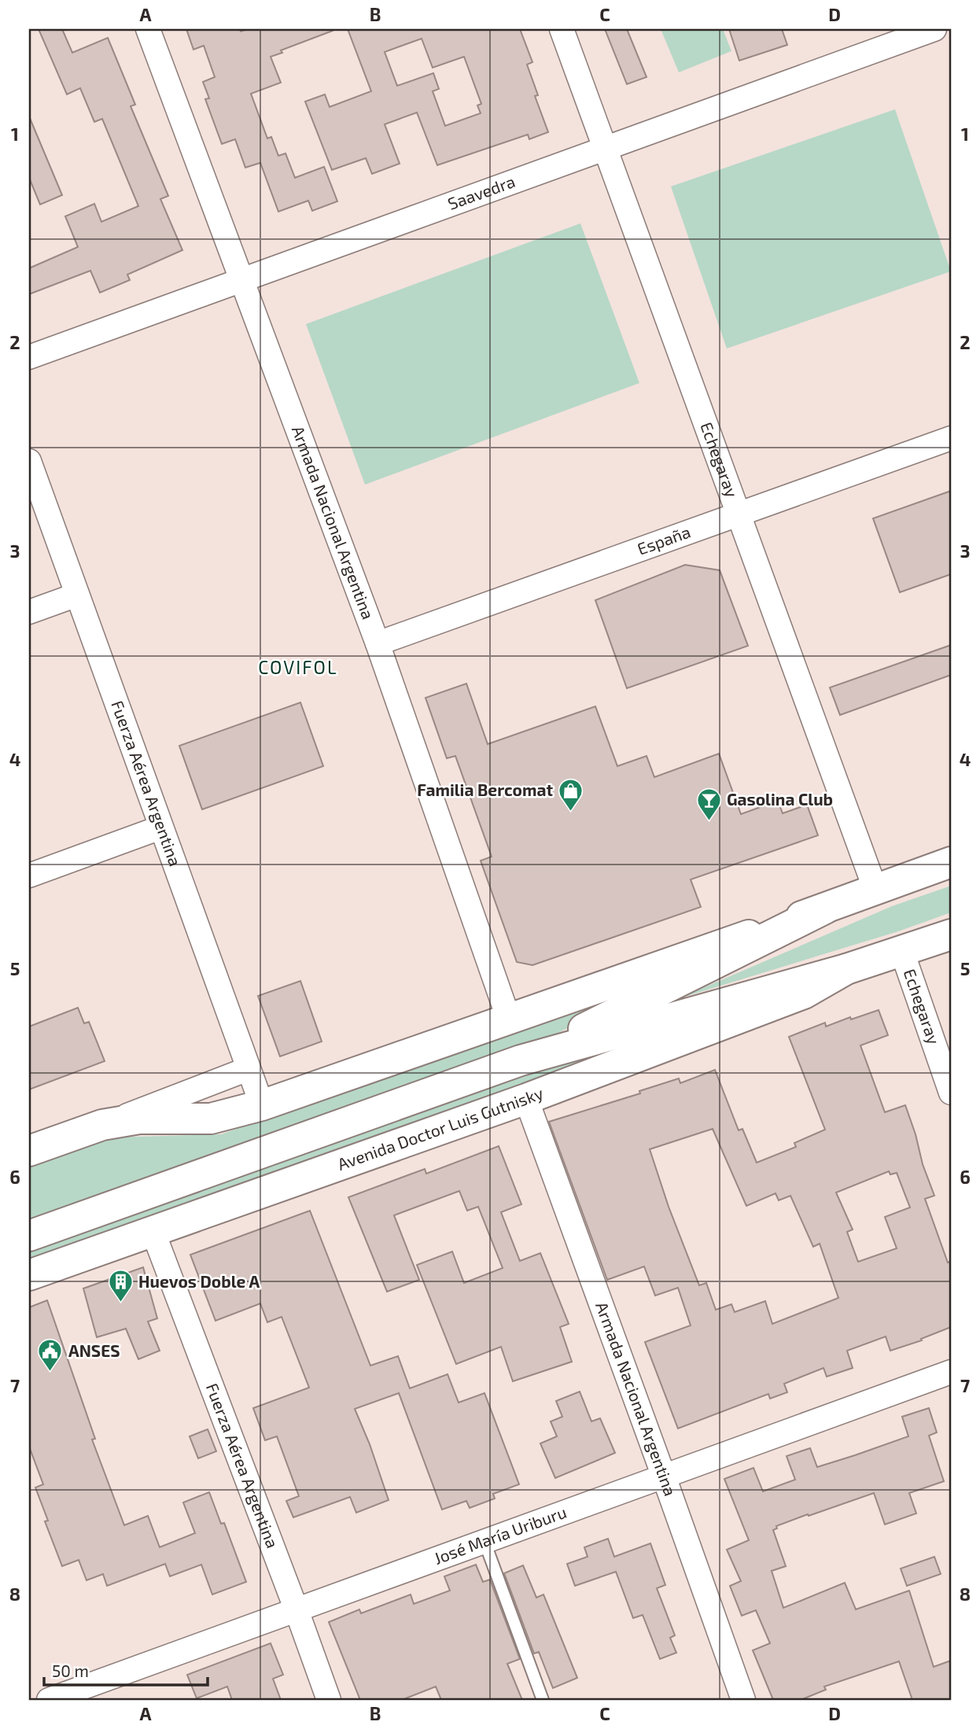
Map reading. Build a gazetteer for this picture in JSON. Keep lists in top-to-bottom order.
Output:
{
  "streets": {
    "main road": ["Avenida Doctor Luis Gutnisky"],
    "street": [
      "Saavedra",
      "Echegaray",
      "Armada Nacional Argentina",
      "España",
      "Fuerza Aérea Argentina",
      "José María Uriburu"
    ]
  },
  "crossings": [
    ["Saavedra", "Echegaray"],
    ["Saavedra", "Armada Nacional Argentina"],
    ["Echegaray", "España"],
    ["Echegaray", "Avenida Doctor Luis Gutnisky"],
    ["Armada Nacional Argentina", "España"],
    ["Armada Nacional Argentina", "Avenida Doctor Luis Gutnisky"],
    ["Armada Nacional Argentina", "José María Uriburu"],
    ["Fuerza Aérea Argentina", "Avenida Doctor Luis Gutnisky"],
    ["Fuerza Aérea Argentina", "José María Uriburu"]
  ],
  "districts": ["COVIFOL"],
  "places": {
    "shop": ["Familia Bercomat"],
    "bar": ["Gasolina Club"],
    "building": ["Huevos Doble A"],
    "public building": ["ANSES"]
  },
  "scale_bar": "50 m",
  "grid": {
    "columns": [
      "A",
      "B",
      "C",
      "D"
    ],
    "rows": [
      "1",
      "2",
      "3",
      "4",
      "5",
      "6",
      "7",
      "8"
    ]
  }
}
